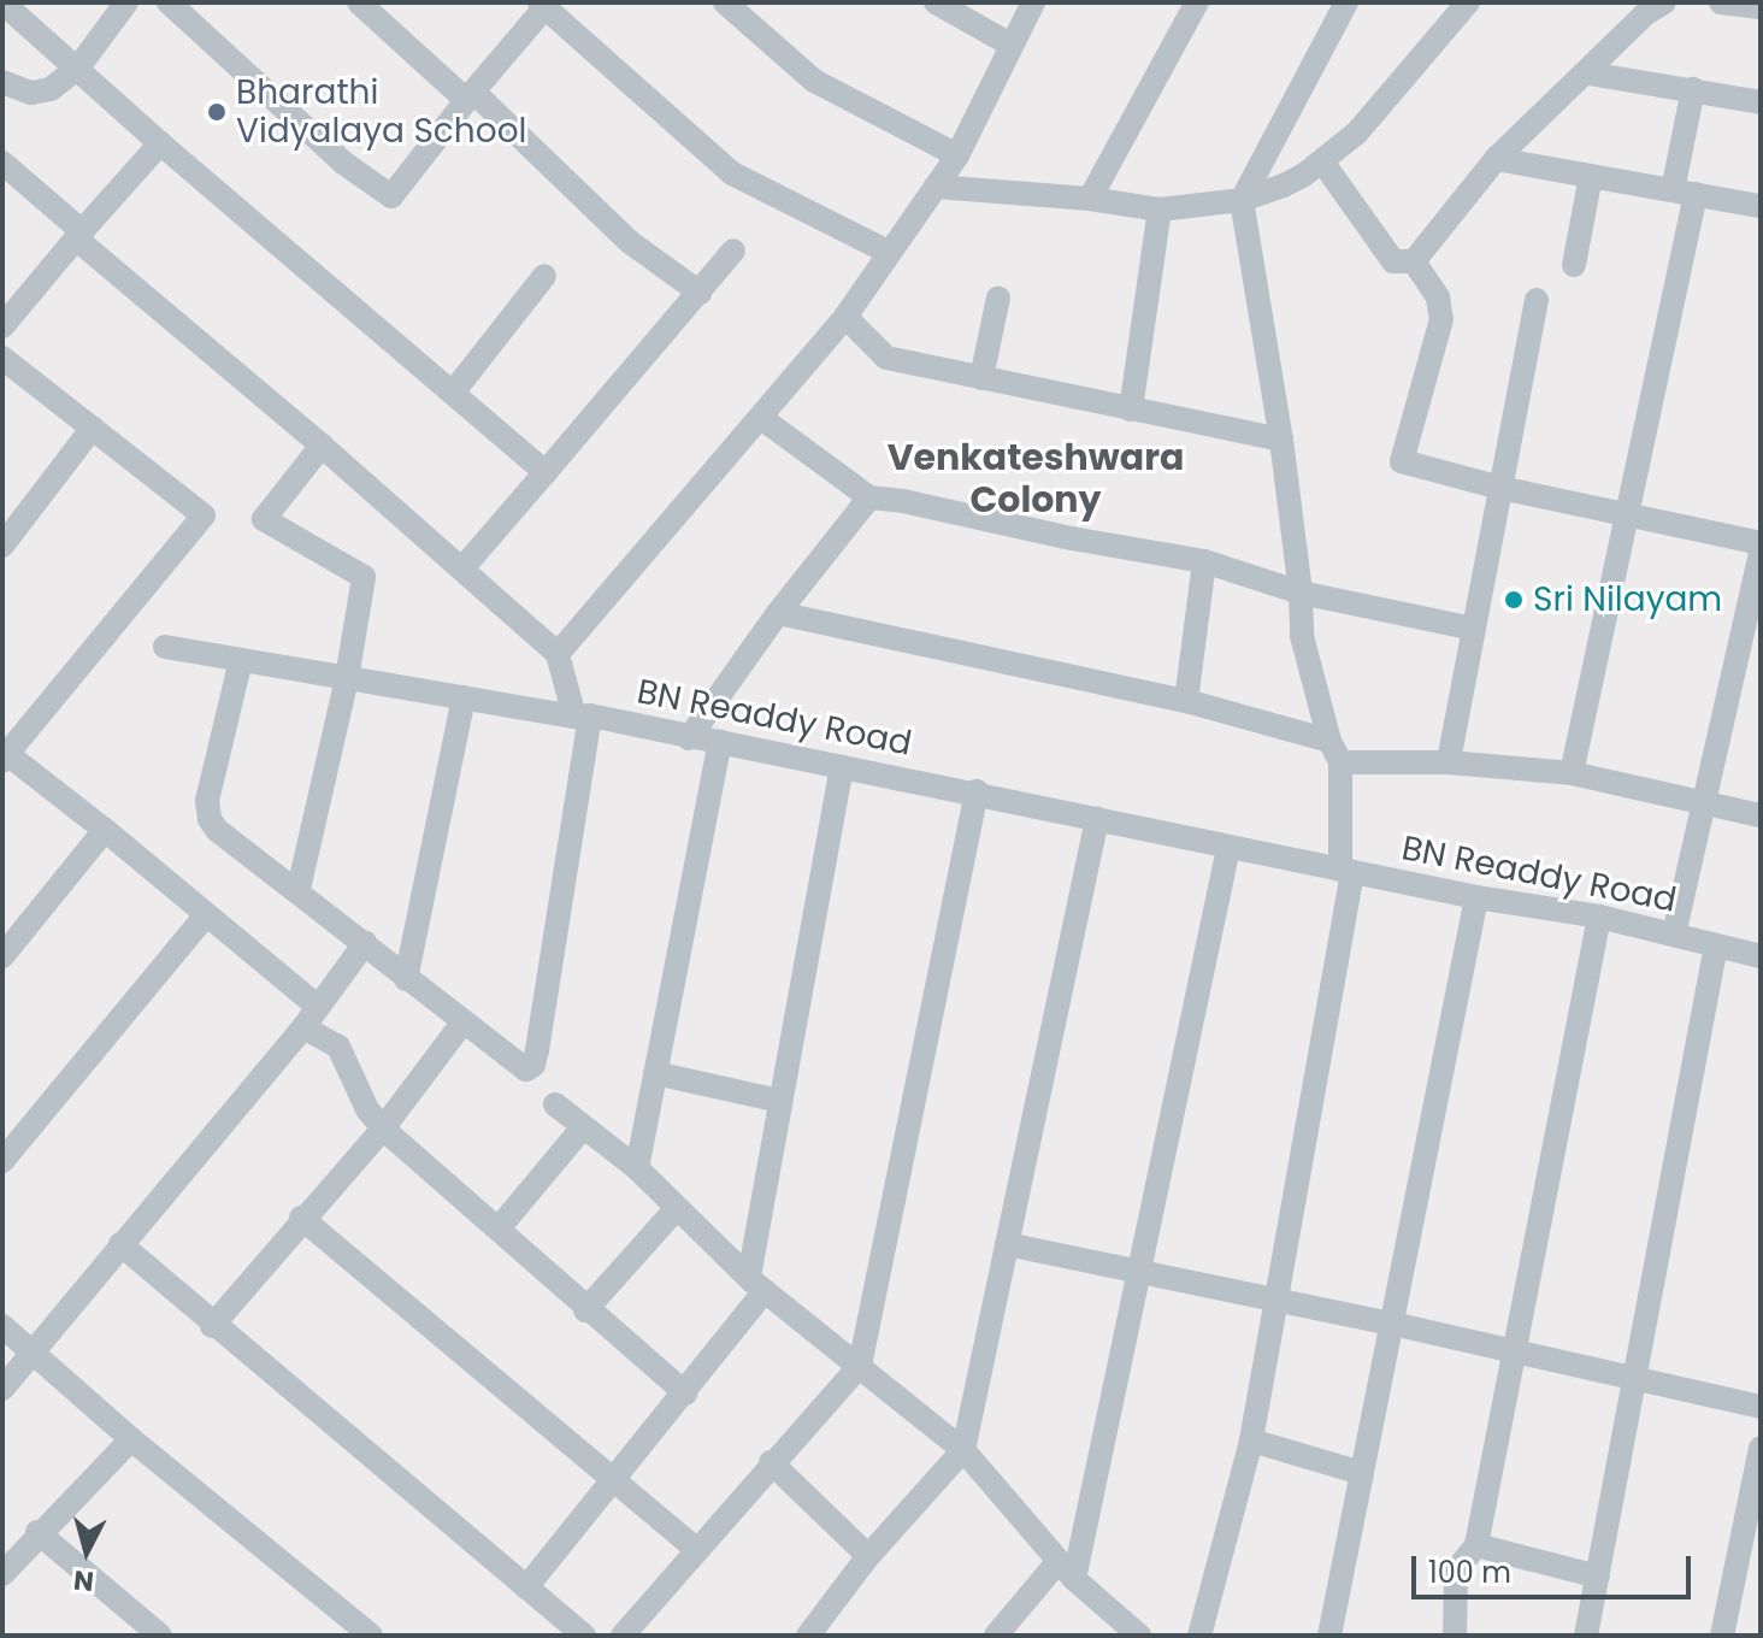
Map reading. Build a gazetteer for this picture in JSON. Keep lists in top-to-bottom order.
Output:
{
  "streets": {
    "street": ["BN Readdy Road"]
  },
  "districts": ["Venkateshwara Colony"],
  "places": ["Bharathi Vidyalaya School", "Sri Nilayam"],
  "scale_bar": "100 m",
  "north": "bottom"
}
